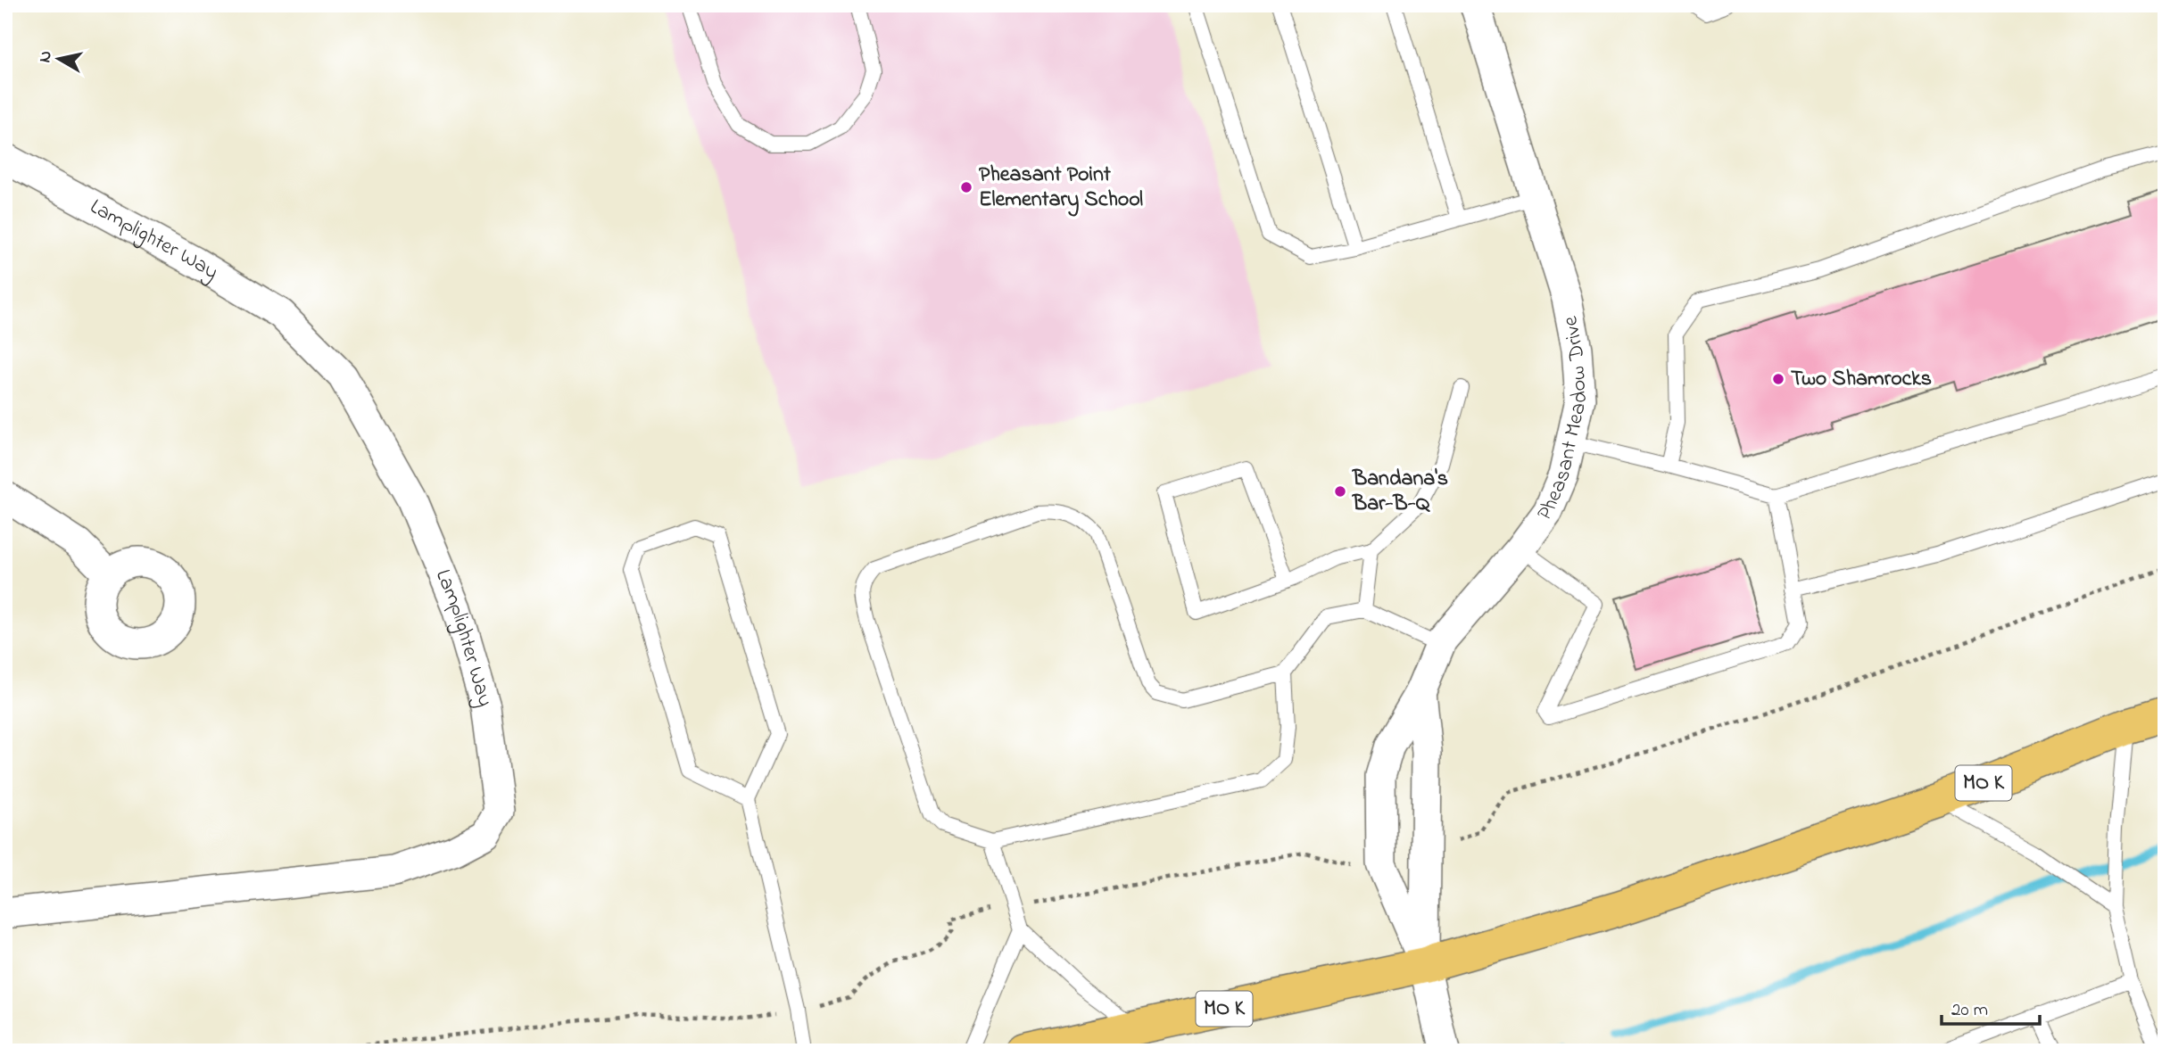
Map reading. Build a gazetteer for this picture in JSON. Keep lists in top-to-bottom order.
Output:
{
  "streets": {
    "main road": ["MO K"],
    "street": ["Lamplighter Way", "Pheasant Meadow Drive"]
  },
  "crossings": [
    ["Pheasant Meadow Drive", "MO K"]
  ],
  "places": ["Pheasant Point Elementary School", "Two Shamrocks", "Bandana's Bar-B-Q"],
  "scale_bar": "20 m",
  "north": "left"
}
